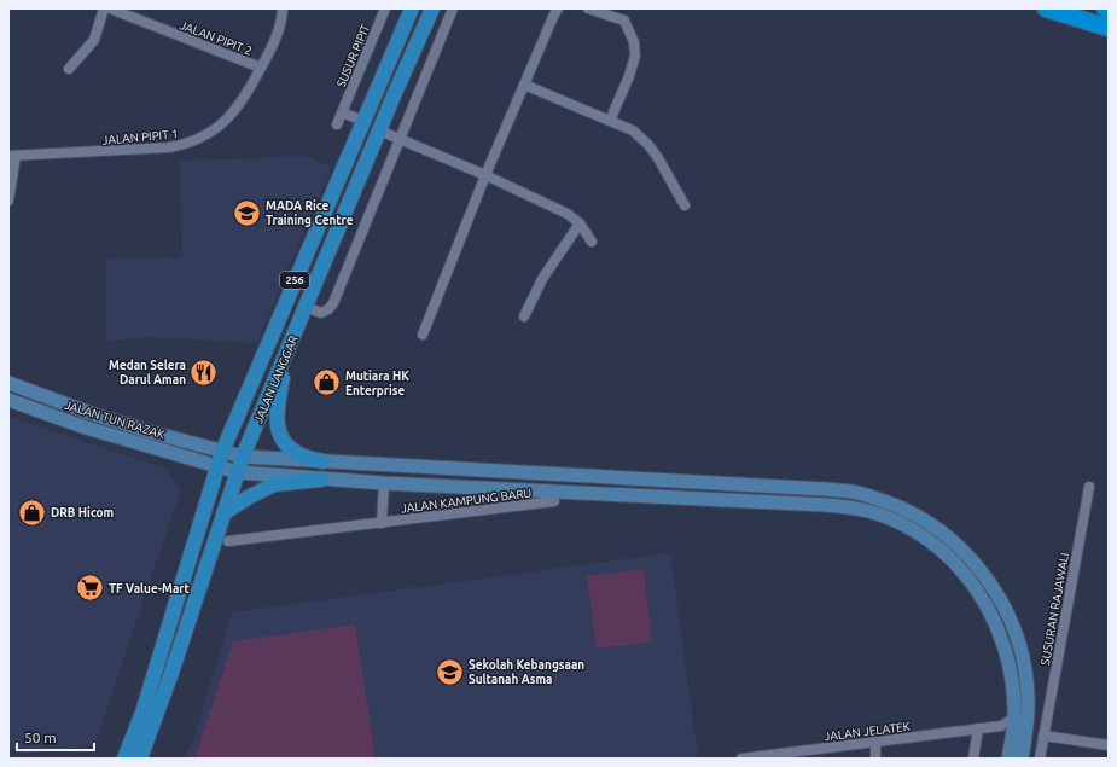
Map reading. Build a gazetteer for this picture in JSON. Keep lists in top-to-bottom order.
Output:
{
  "streets": {
    "main road": ["256", "JALAN LANGGAR", "JALAN TUN RAZAK"],
    "street": [
      "JALAN PIPIT 2",
      "SUSUR PIPIT",
      "JALAN PIPIT 1",
      "JALAN KAMPUNG BARU",
      "SUSURAN RAJAWALI",
      "JALAN JELATEK"
    ]
  },
  "crossings": [
    ["JALAN PIPIT 2", "JALAN PIPIT 1"],
    ["JALAN LANGGAR", "JALAN TUN RAZAK"],
    ["JALAN TUN RAZAK", "JALAN KAMPUNG BARU"],
    ["JALAN TUN RAZAK", "JALAN JELATEK"]
  ],
  "places": {
    "school or university": ["MADA Rice Training Centre", "Sekolah Kebangsaan Sultanah Asma"],
    "restaurant": ["Medan Selera Darul Aman"],
    "shop": ["Mutiara HK Enterprise", "DRB Hicom"],
    "supermarket": ["TF Value-Mart"]
  },
  "scale_bar": "50 m"
}
